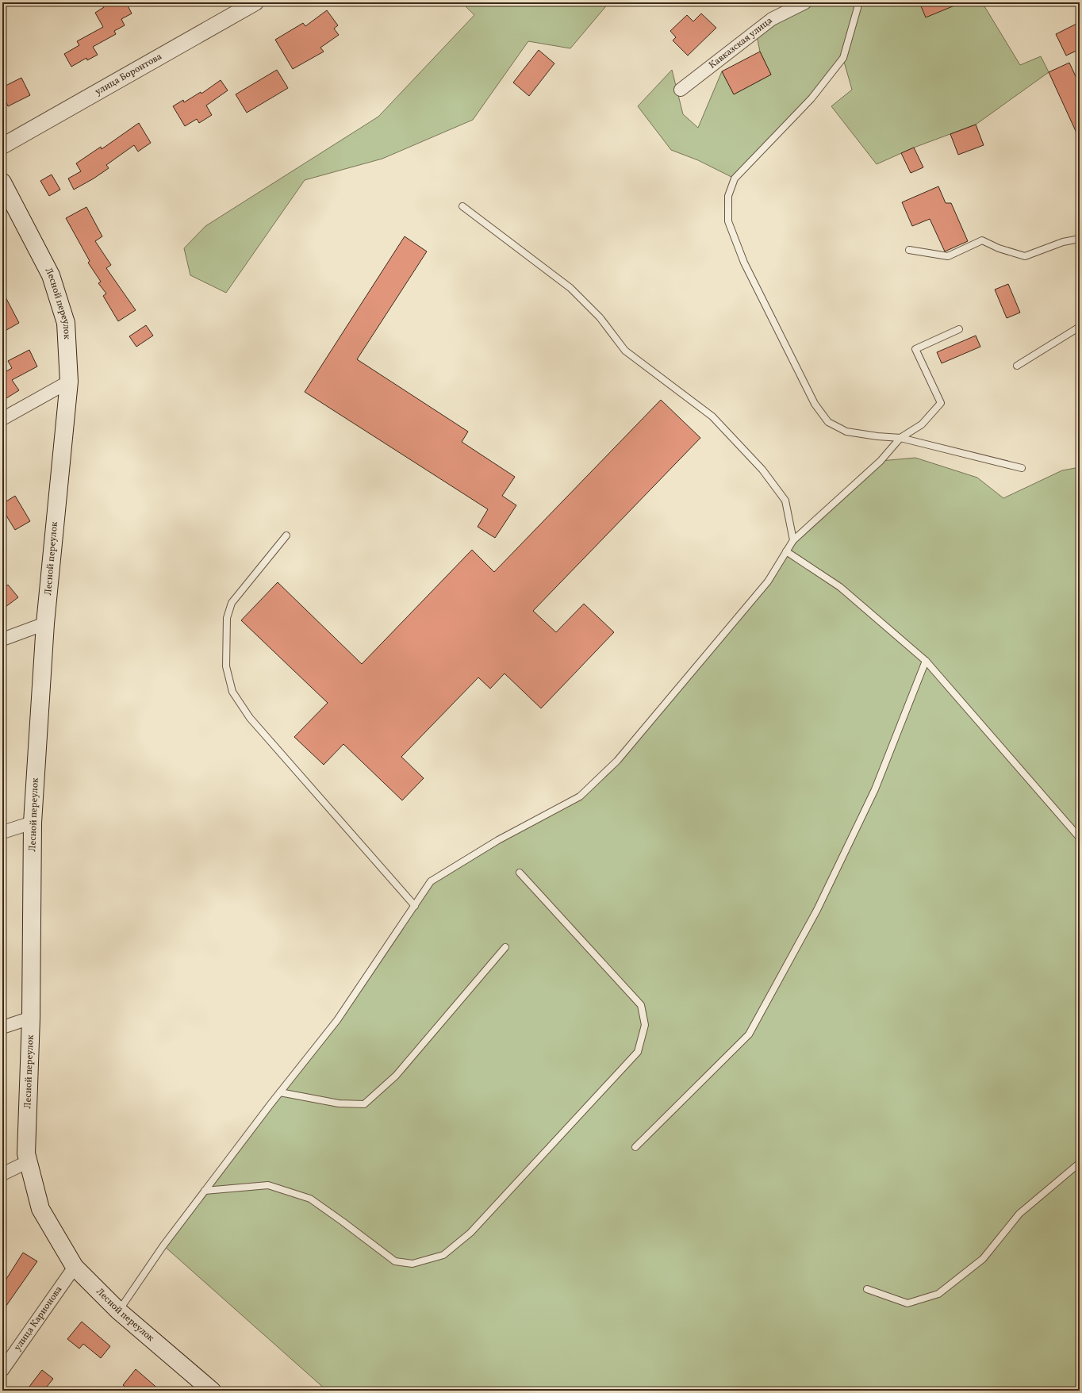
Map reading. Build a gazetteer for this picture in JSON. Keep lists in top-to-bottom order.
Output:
{
  "streets": {
    "main road": ["Лесной переулок"],
    "street": ["Кавказская улица", "улица Боронтова", "улица Карионова"]
  },
  "crossings": [
    ["Лесной переулок", "улица Карионова"]
  ]
}
